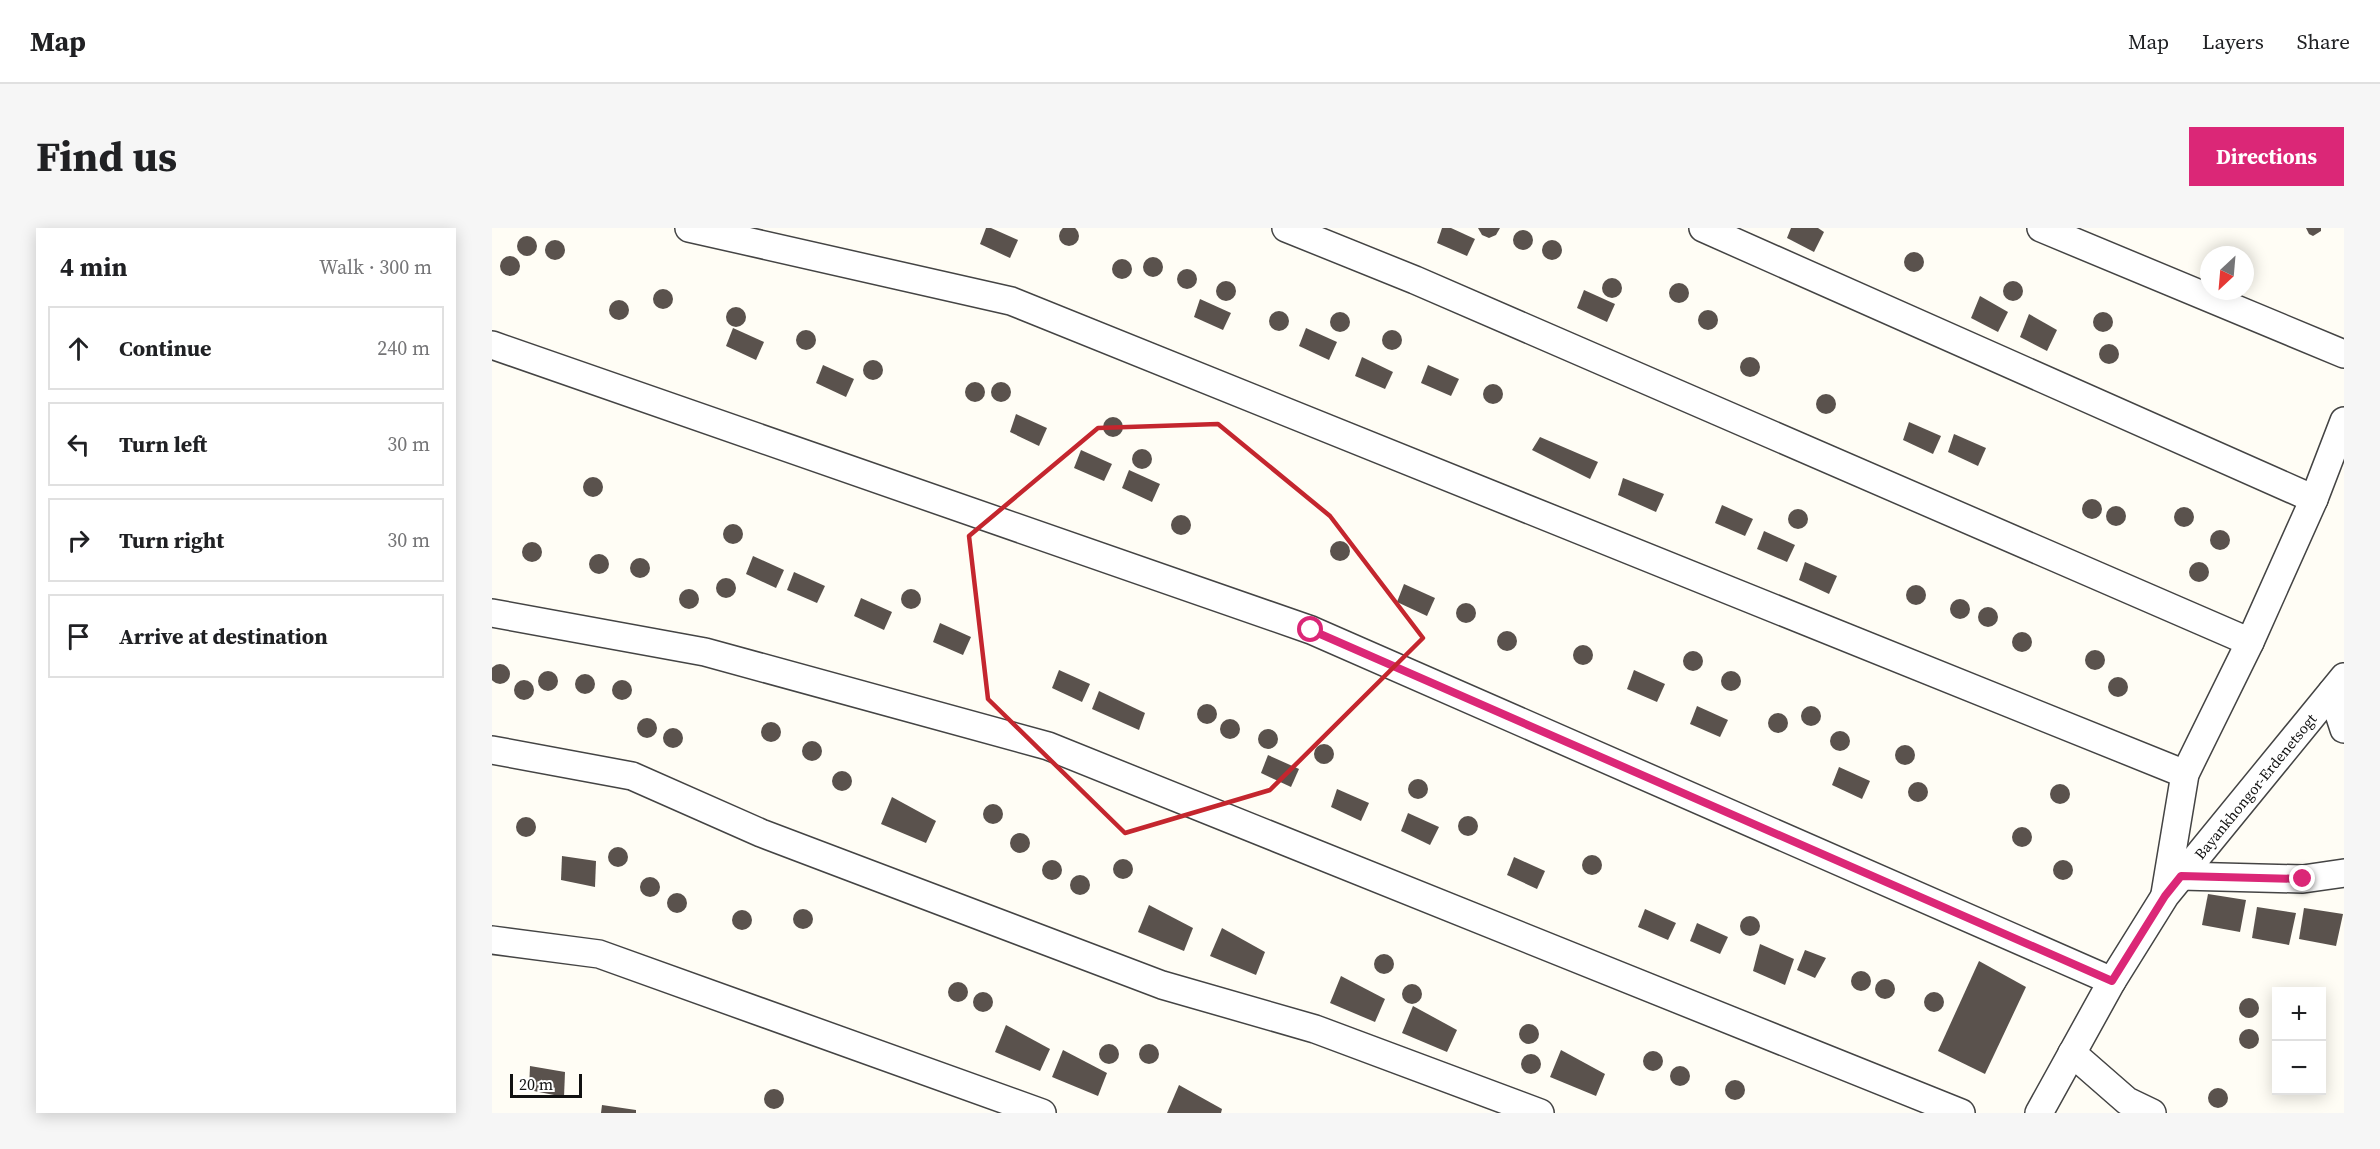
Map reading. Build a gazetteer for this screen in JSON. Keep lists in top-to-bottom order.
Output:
{
  "streets": {
    "street": ["Bayankhongor-Erdenetsogt"]
  },
  "scale_bar": "20 m",
  "north": "bottom left",
  "page": {
    "header": "Map",
    "nav": ["Map", "Layers", "Share"],
    "title": "Find us",
    "buttons": "Directions",
    "heading": ["4 min", "Walk · 300 m"],
    "list": [
      ["Continue", "240 m"],
      ["Turn left", "30 m"],
      ["Turn right", "30 m"],
      "Arrive at destination"
    ],
    "map_buttons": ["+", "−"],
    "scale": "20 m"
  }
}
